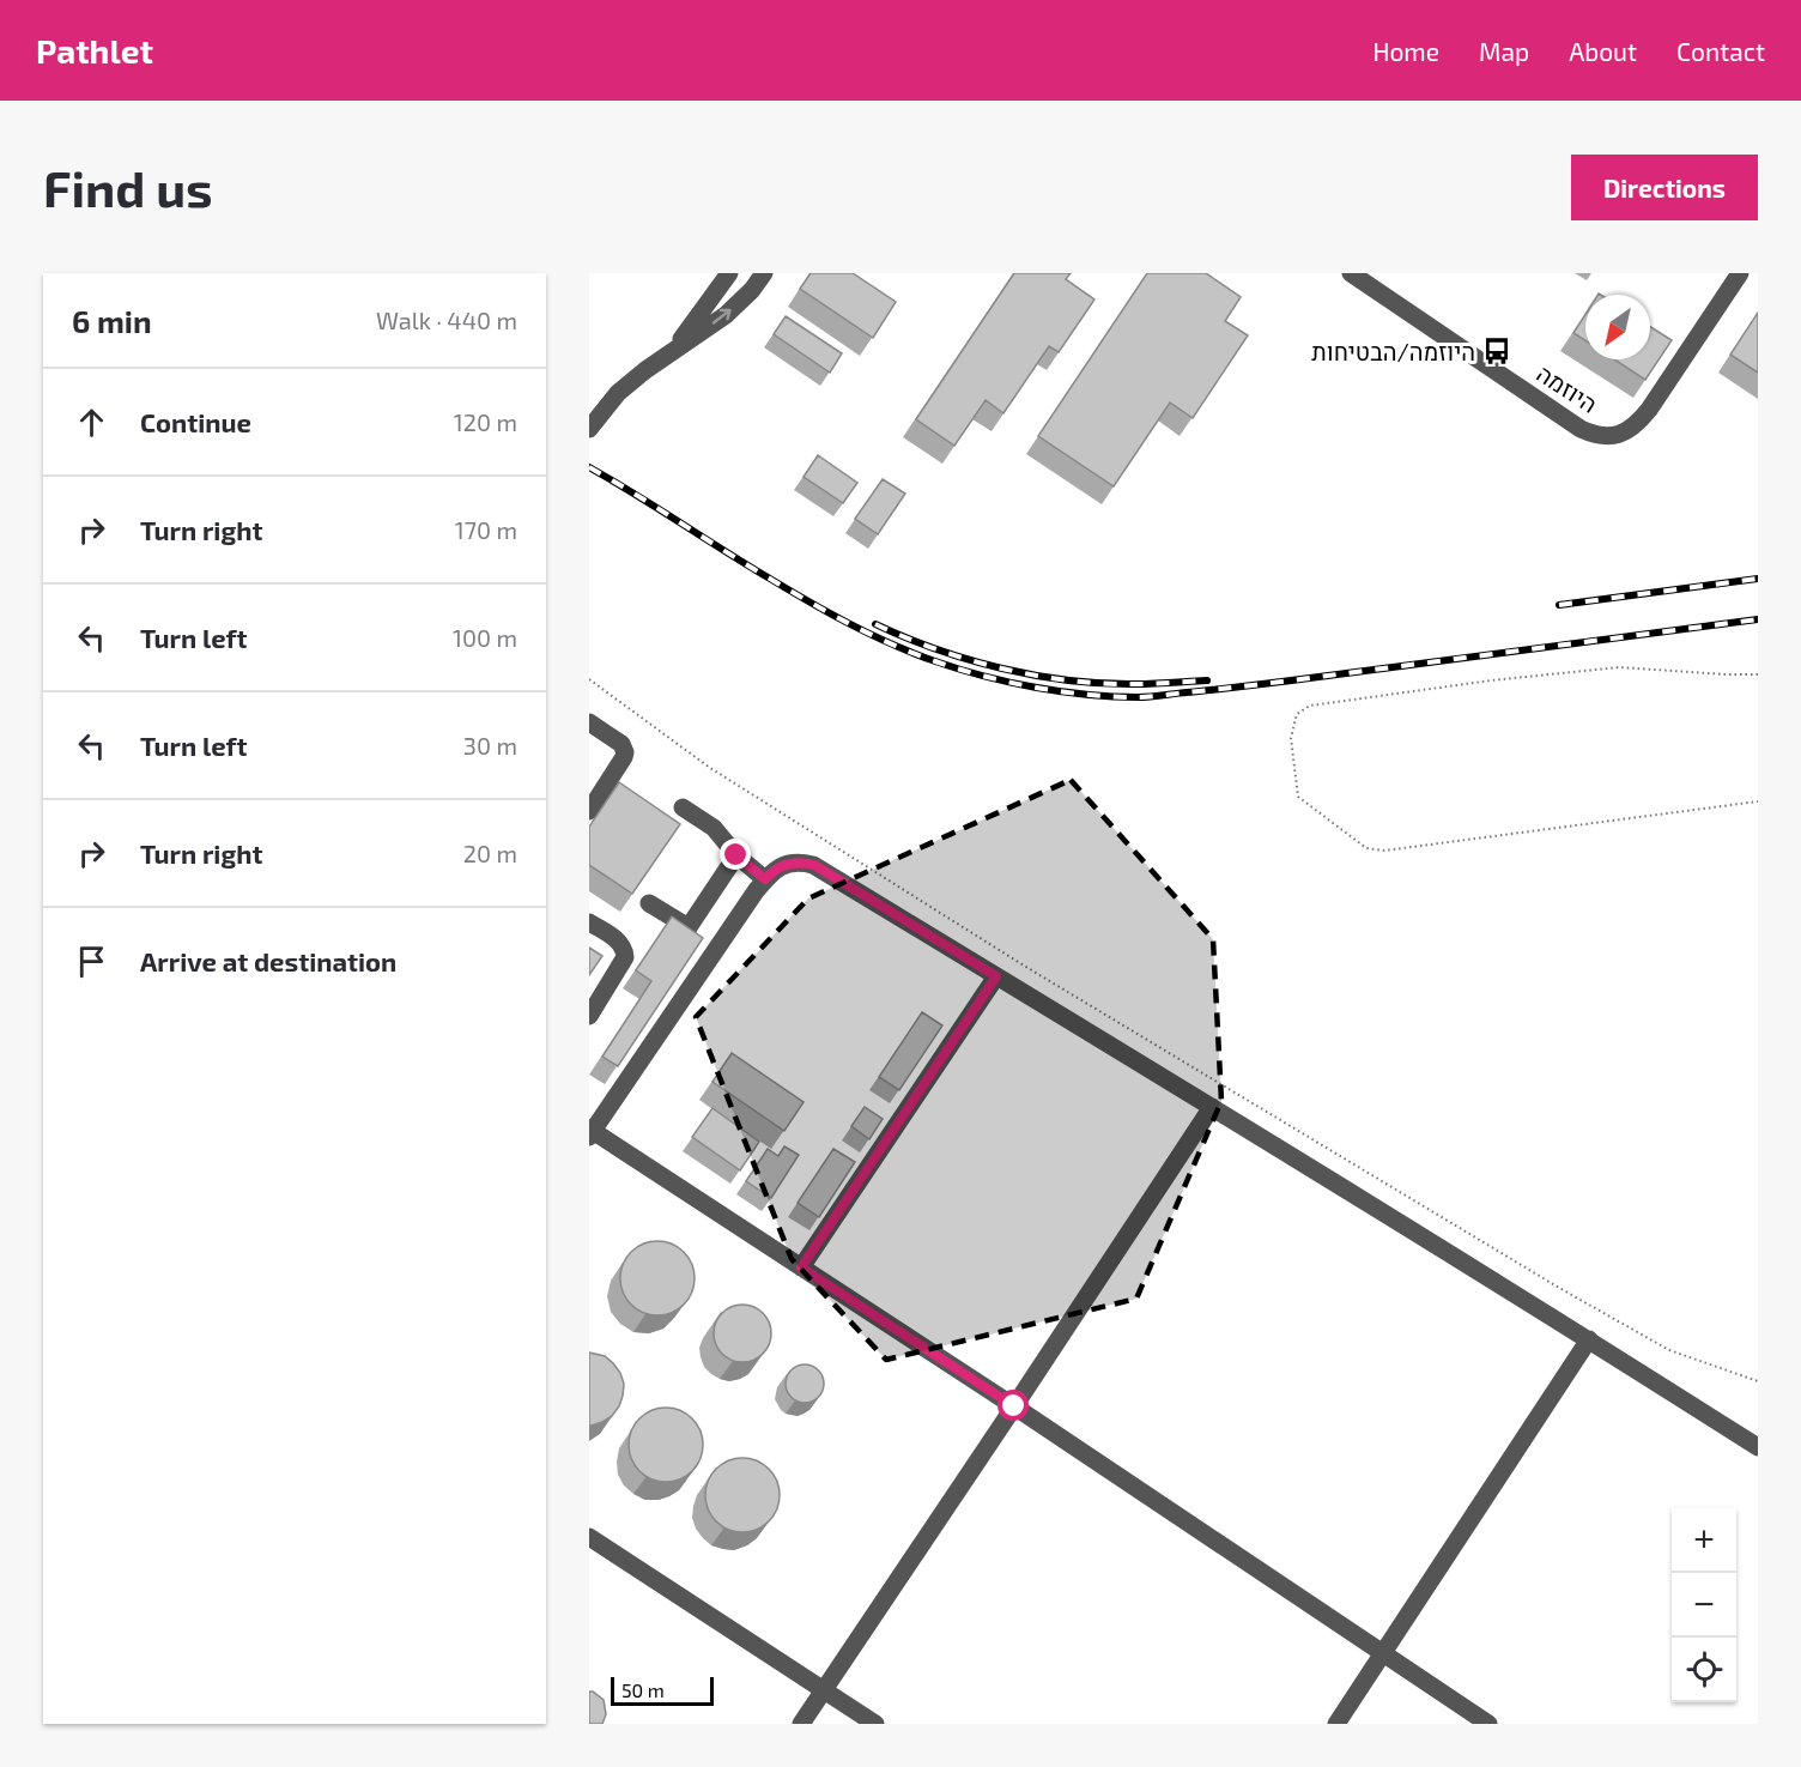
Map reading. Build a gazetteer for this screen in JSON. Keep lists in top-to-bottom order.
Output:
{
  "streets": {
    "street": ["היוזמה"]
  },
  "places": {
    "bus stop": ["היוזמה/הבטיחות"]
  },
  "scale_bar": "50 m",
  "north": "bottom left",
  "page": {
    "header": "Pathlet",
    "nav": [
      "Home",
      "Map",
      "About",
      "Contact"
    ],
    "buttons": "Directions",
    "title": "Find us",
    "heading": ["6 min", "Walk · 440 m"],
    "list": [
      ["Continue", "120 m"],
      ["Turn right", "170 m"],
      ["Turn left", "100 m"],
      ["Turn left", "30 m"],
      ["Turn right", "20 m"],
      "Arrive at destination"
    ],
    "map_buttons": ["+", "−"],
    "scale": "50 m"
  }
}
